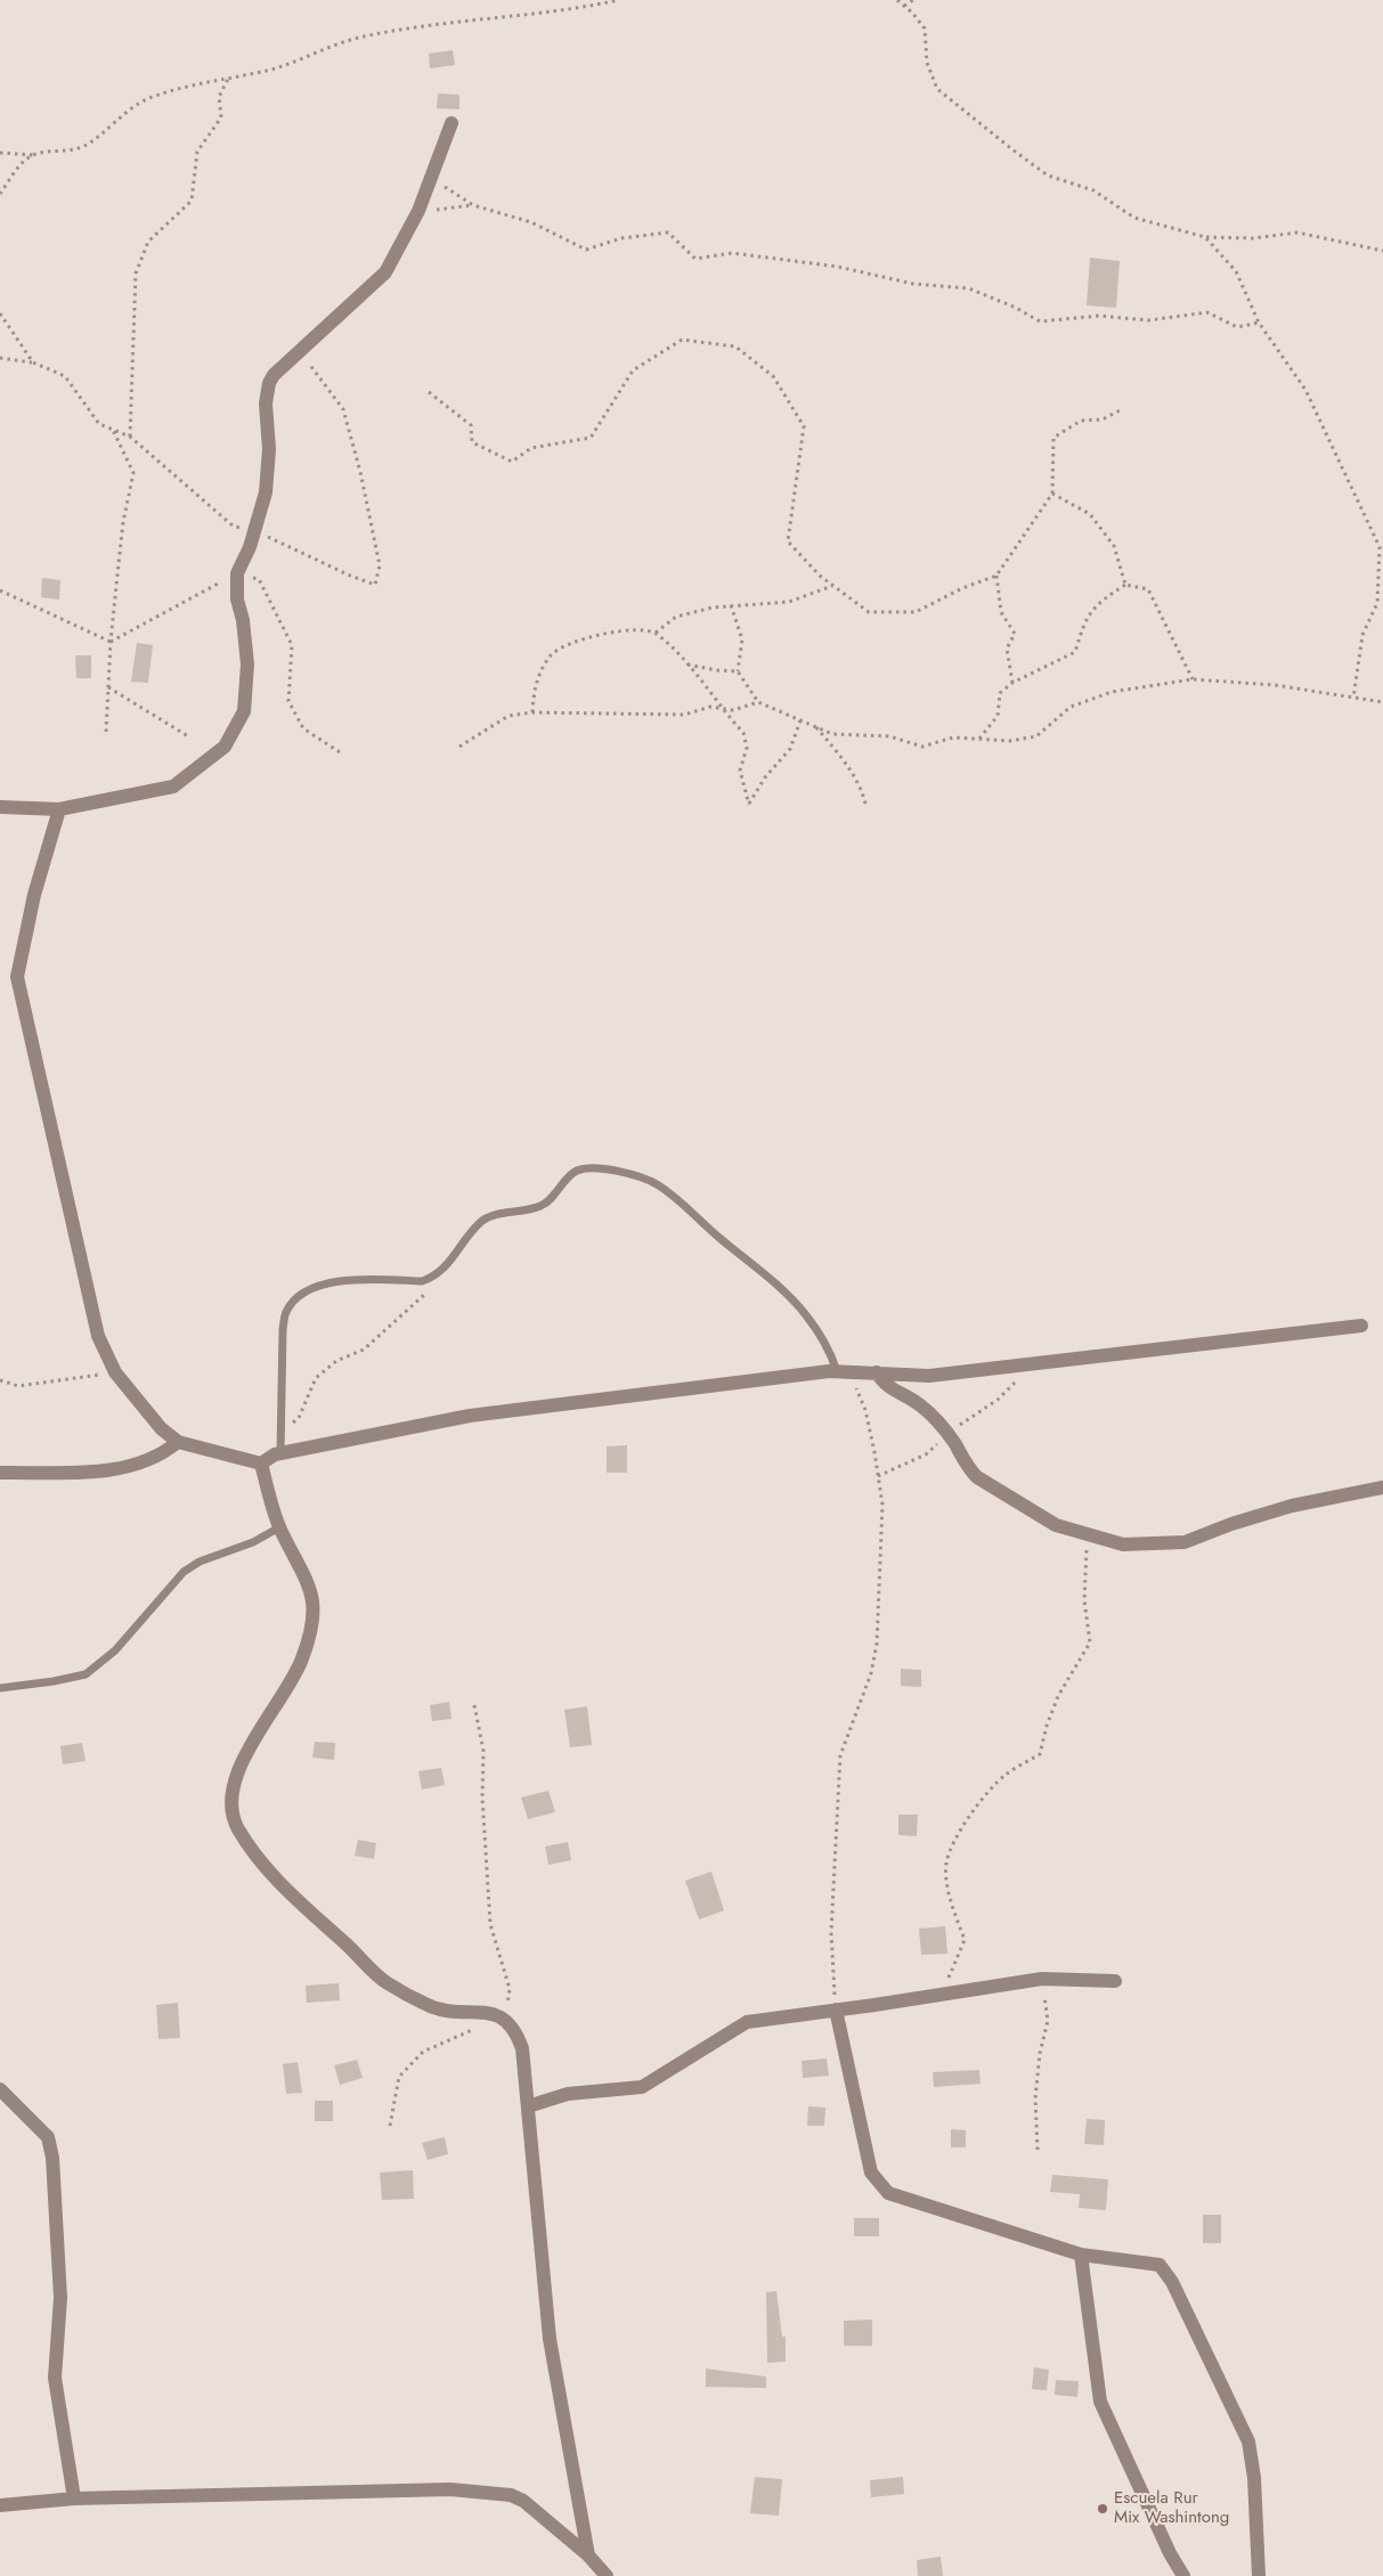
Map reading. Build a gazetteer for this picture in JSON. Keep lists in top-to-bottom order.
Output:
{
  "places": ["Escuela Rur Mix Washintong"]
}
